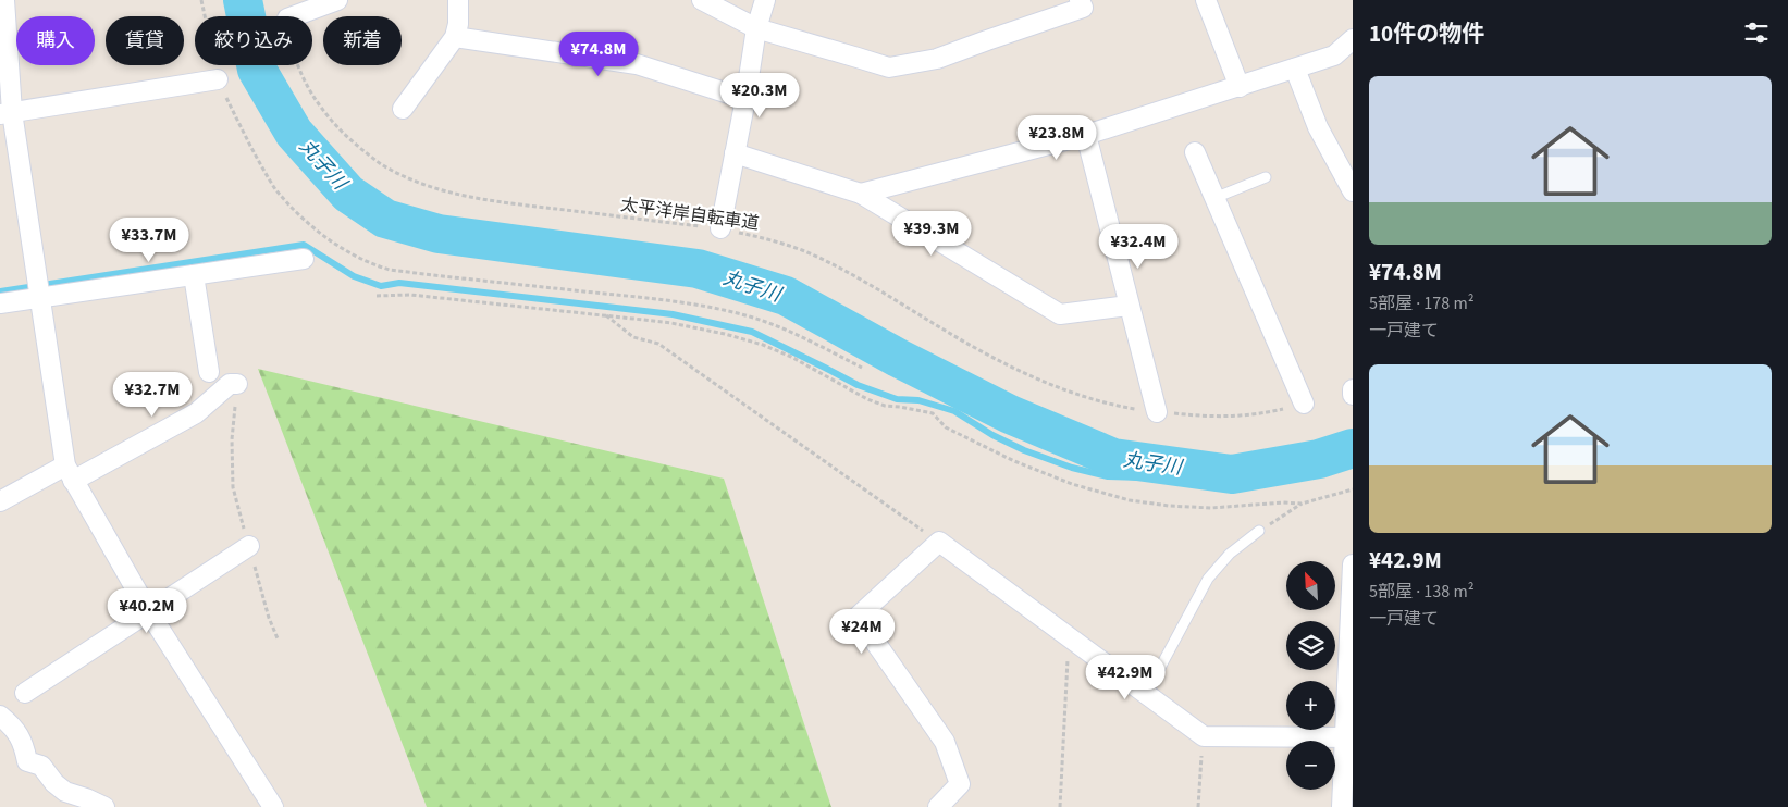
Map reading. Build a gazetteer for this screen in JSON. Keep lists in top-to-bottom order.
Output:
{
  "streets": {
    "path": ["太平洋岸自転車道"]
  },
  "water": ["丸子川"],
  "north": "top left",
  "page": {
    "heading": "10件の物件",
    "chip": [
      "購入",
      "賃貸",
      "絞り込み",
      "新着"
    ],
    "price": [
      "¥74.8M",
      "¥20.3M",
      "¥23.8M",
      "¥39.3M",
      "¥33.7M",
      "¥32.4M",
      "¥32.7M",
      "¥40.2M",
      "¥24M",
      "¥42.9M"
    ],
    "list": [
      {
        "name": "¥74.8M",
        "note": "5部屋 · 178 m² · 一戸建て"
      },
      {
        "name": "¥42.9M",
        "note": "5部屋 · 138 m² · 一戸建て"
      }
    ],
    "map_buttons": ["+", "−"]
  }
}
